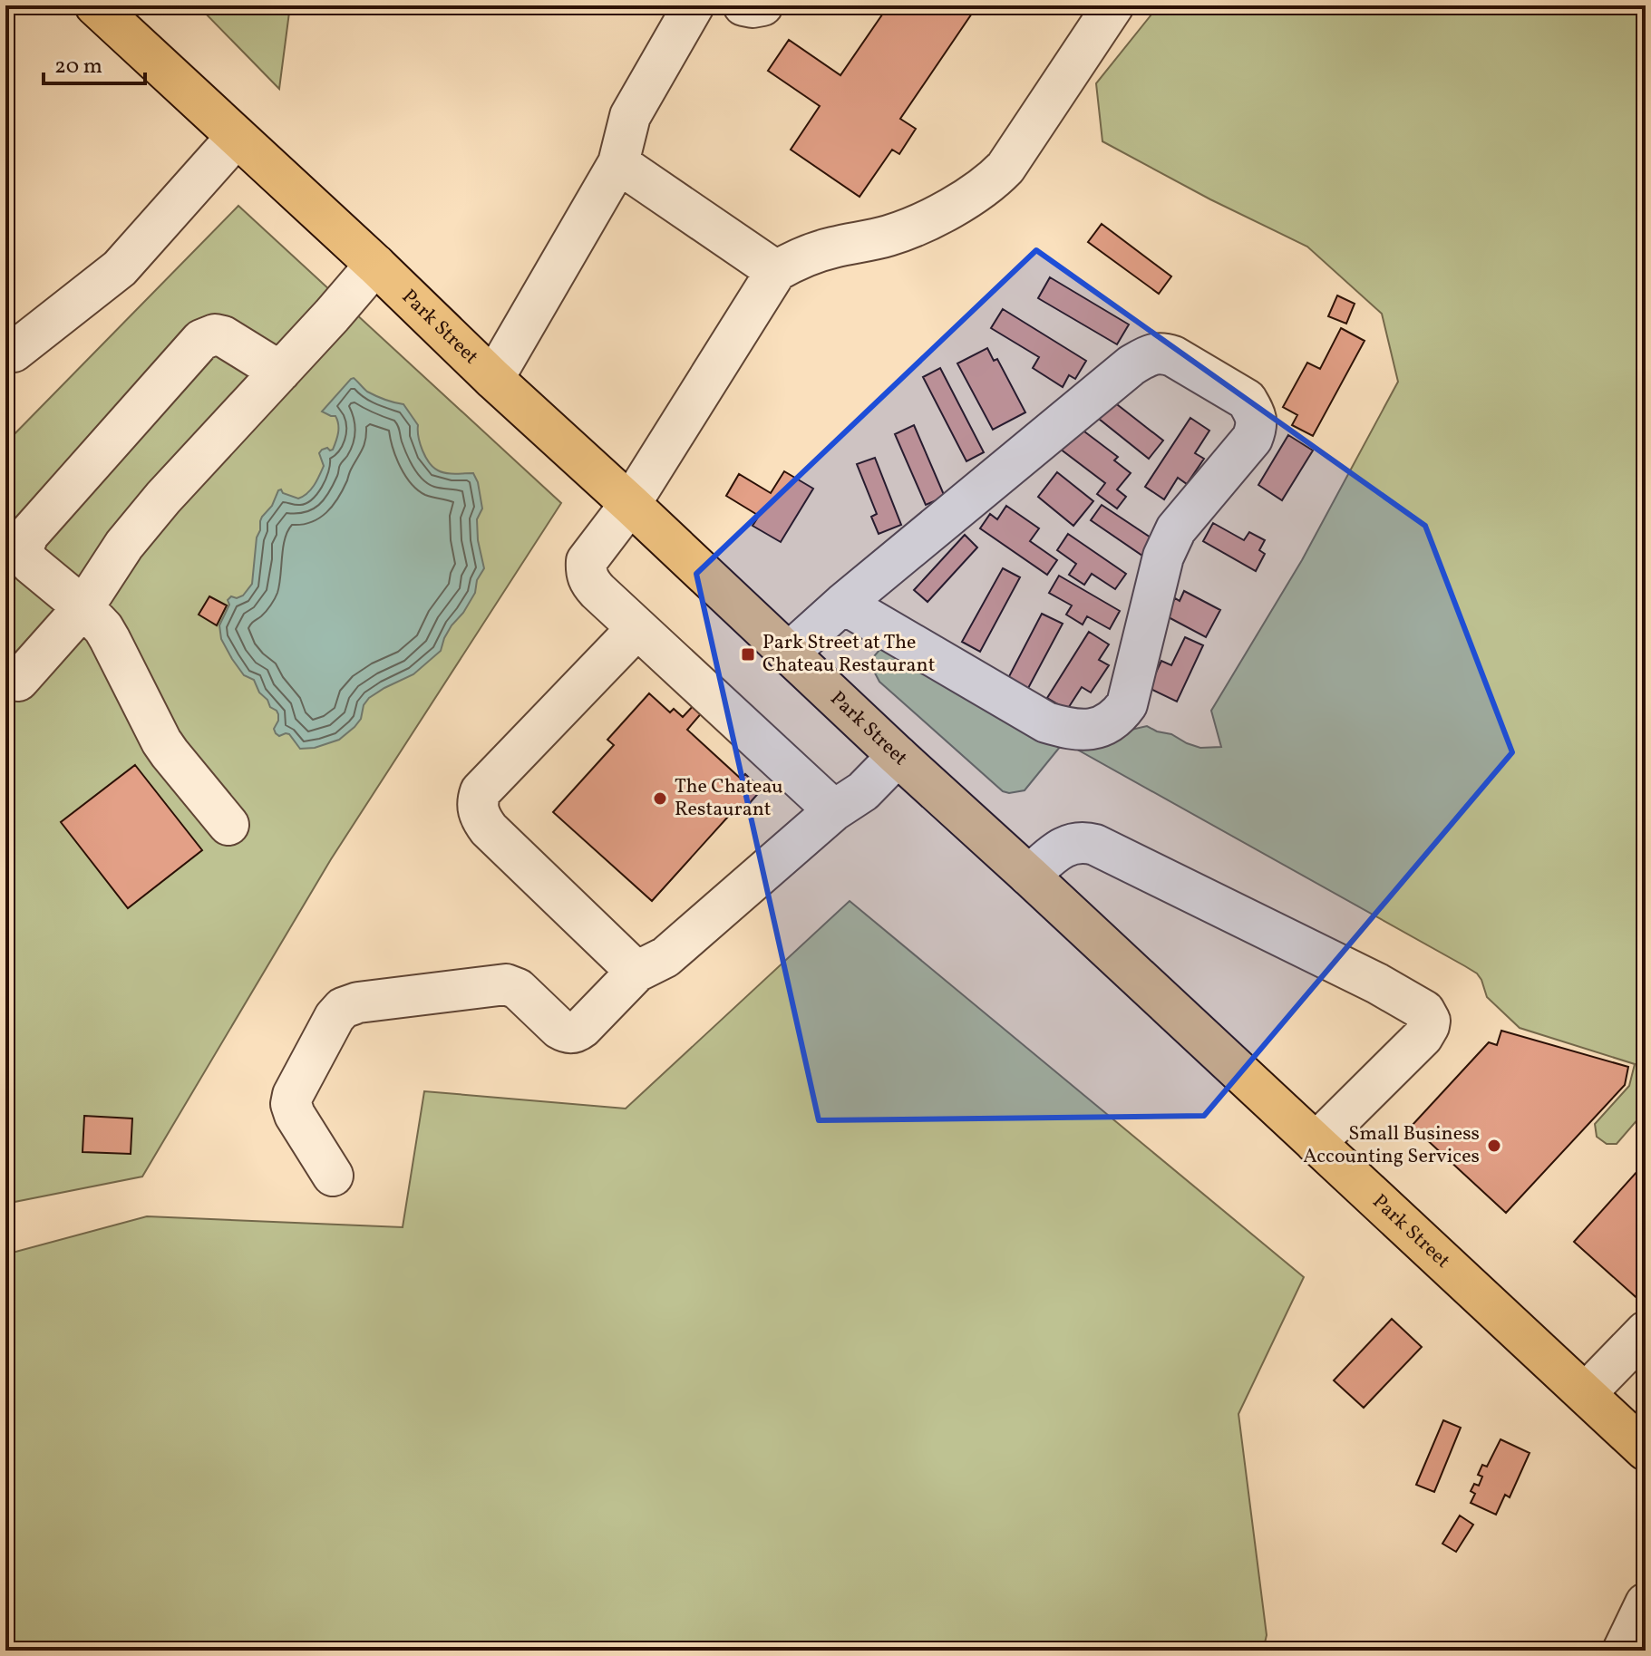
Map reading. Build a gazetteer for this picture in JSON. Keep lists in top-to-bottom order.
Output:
{
  "streets": {
    "main road": ["Park Street"]
  },
  "places": {
    "transit": ["Park Street at The Chateau Restaurant"],
    "other": ["The Chateau Restaurant", "Small Business Accounting Services"]
  },
  "scale_bar": "20 m"
}
